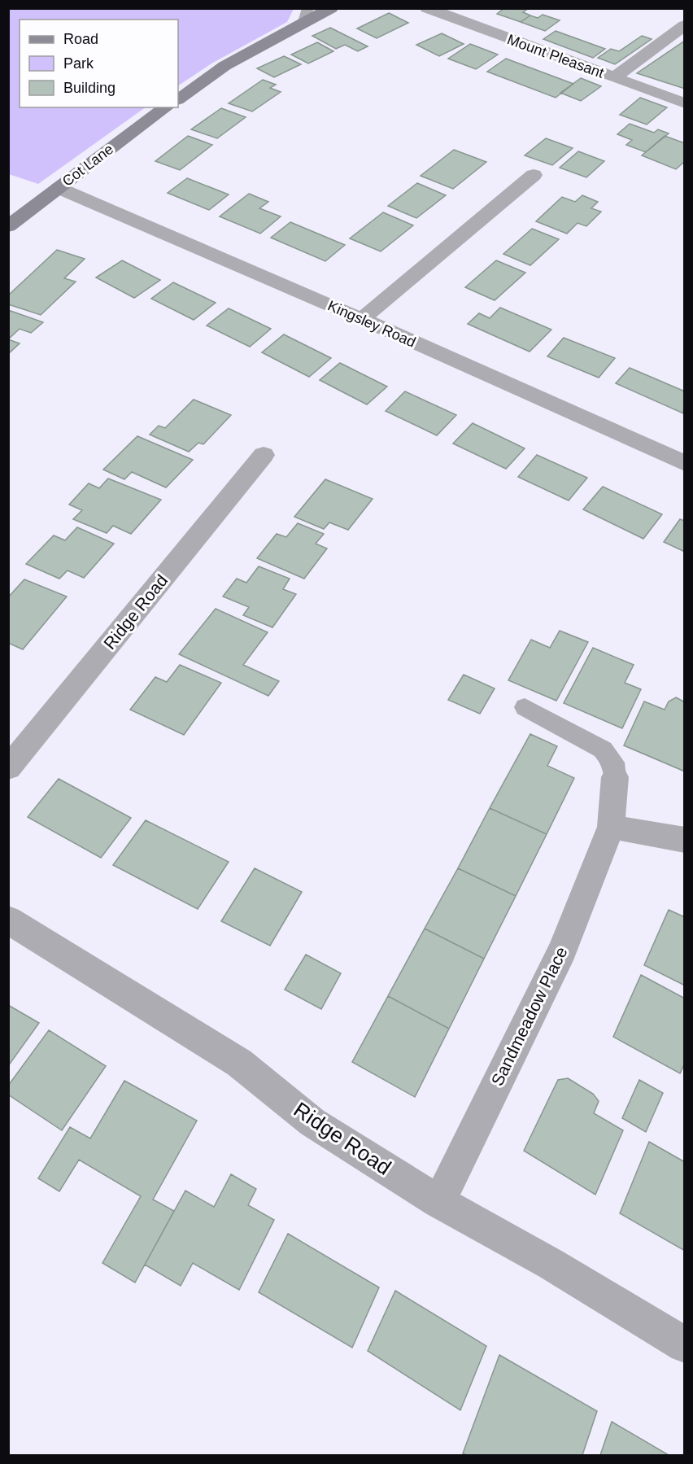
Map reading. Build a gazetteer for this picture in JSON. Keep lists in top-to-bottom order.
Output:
{
  "streets": {
    "street": [
      "Mount Pleasant",
      "Cot Lane",
      "Kingsley Road",
      "Ridge Road",
      "Sandmeadow Place"
    ]
  },
  "crossings": [
    ["Cot Lane", "Kingsley Road"],
    ["Ridge Road", "Sandmeadow Place"]
  ],
  "legend": ["Road", "Park", "Building"]
}
